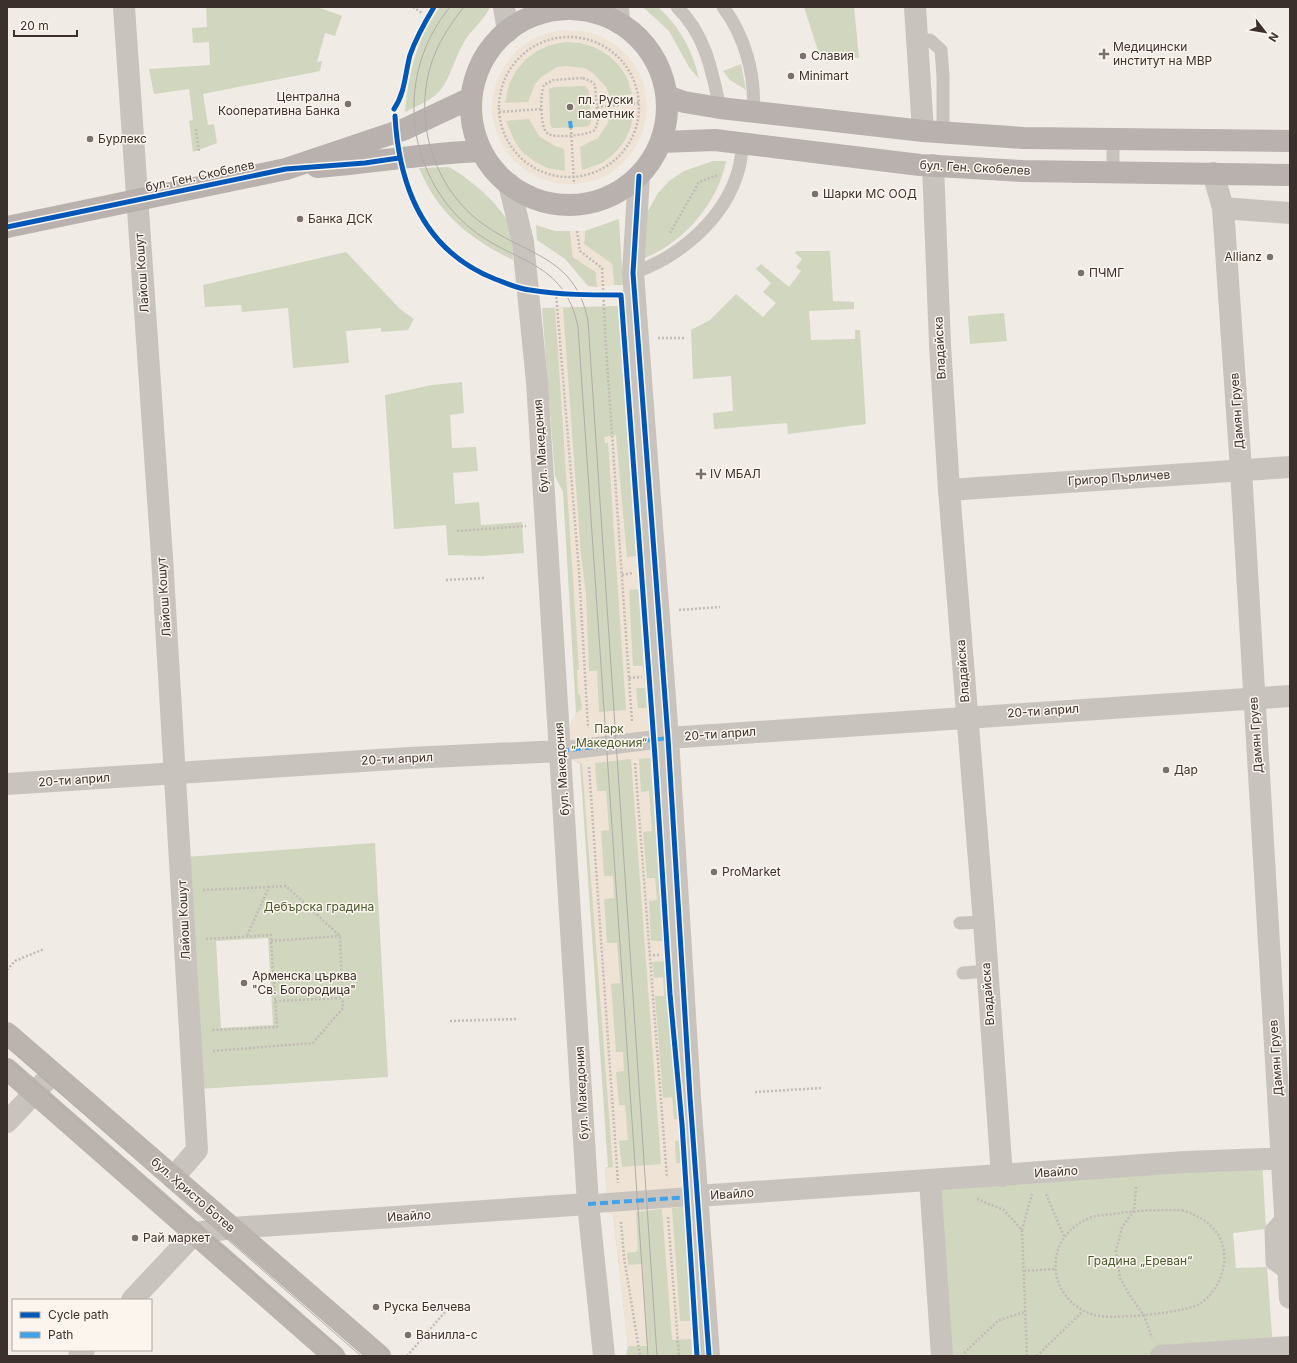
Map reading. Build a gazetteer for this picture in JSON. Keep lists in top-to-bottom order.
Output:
{
  "streets": {
    "main road": ["бул. Ген. Скобелев", "бул. Христо Ботев"],
    "street": [
      "Лайош Кошут",
      "Владайска",
      "Дамян Груев",
      "бул. Македония",
      "Григор Пърличев",
      "20-ти април",
      "Ивайло"
    ]
  },
  "crossings": [
    ["бул. Ген. Скобелев", "Лайош Кошут"],
    ["бул. Ген. Скобелев", "Владайска"],
    ["бул. Ген. Скобелев", "Дамян Груев"],
    ["Лайош Кошут", "20-ти април"],
    ["Лайош Кошут", "бул. Христо Ботев"],
    ["Владайска", "Григор Пърличев"],
    ["Владайска", "20-ти април"],
    ["Владайска", "Ивайло"],
    ["Дамян Груев", "Григор Пърличев"],
    ["Дамян Груев", "20-ти април"],
    ["Дамян Груев", "Ивайло"],
    ["бул. Македония", "20-ти април"],
    ["бул. Македония", "Ивайло"],
    ["Ивайло", "бул. Христо Ботев"]
  ],
  "parks": ["Парк „Македония“", "Дебърска градина", "Градина „Ереван“"],
  "places": {
    "health": ["Медицински институт на МВР", "IV МБАЛ"],
    "other": [
      "Славия",
      "Minimart",
      "Централна Кооперативна Банка",
      "пл. Руски паметник",
      "Бурлекс",
      "Шарки МС ООД",
      "Банка ДСК",
      "Allianz",
      "ПЧМГ",
      "Дар",
      "ProMarket",
      "Арменска църква \"Св. Богородица\"",
      "Рай маркет",
      "Руска Белчева",
      "Ванилла-с"
    ]
  },
  "legend": ["Cycle path", "Path"],
  "scale_bar": "20 m",
  "north": "bottom right"
}
